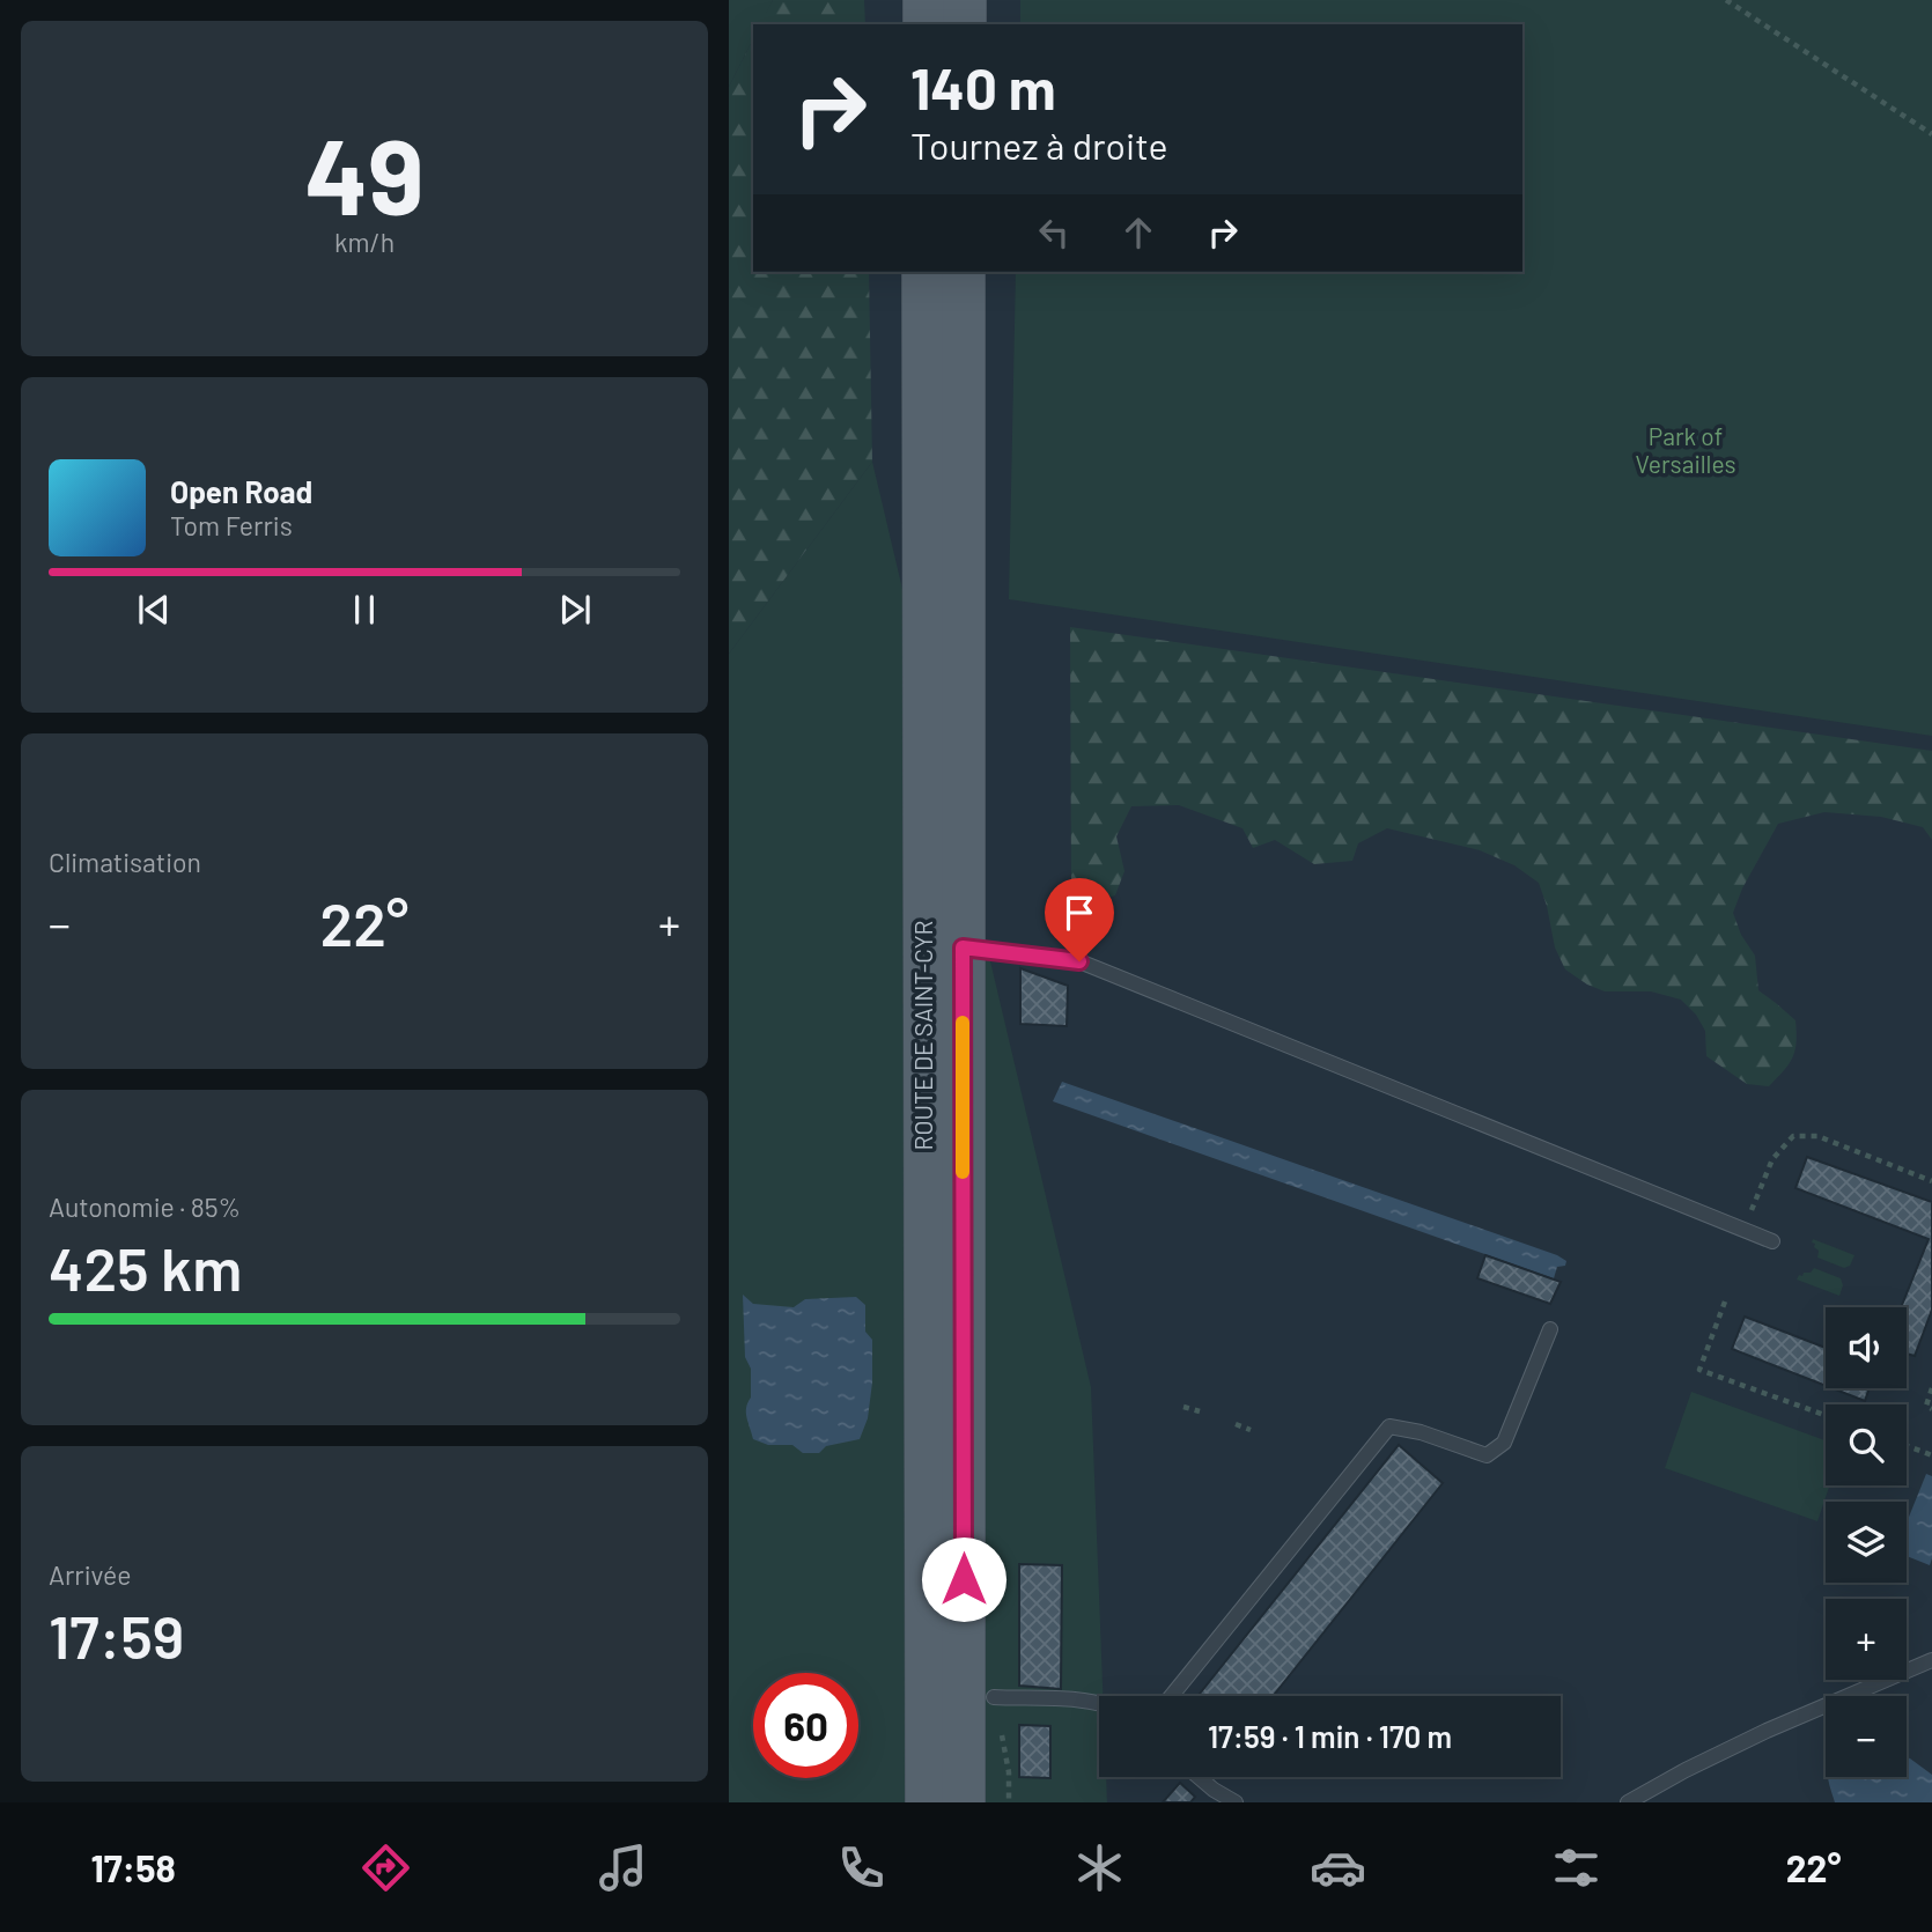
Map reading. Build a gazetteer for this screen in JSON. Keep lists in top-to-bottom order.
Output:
{
  "streets": {
    "main road": ["ROUTE DE SAINT-CYR"]
  },
  "parks": ["Park of Versailles"],
  "page": {
    "tile": [
      ["49", "km/h"],
      "Climatisation",
      ["Autonomie · 85%", "425 km"],
      ["Arrivée", "17:59"]
    ],
    "turn": ["140 m", "Tournez à droite"],
    "song": ["Open Road", "Tom Ferris"],
    "heat": ["−", "22°", "+"],
    "map_buttons": ["+", "−"],
    "limit": "60",
    "trip": "17:59 · 1 min · 170 m",
    "tabs": ["17:58", "22°"]
  }
}
